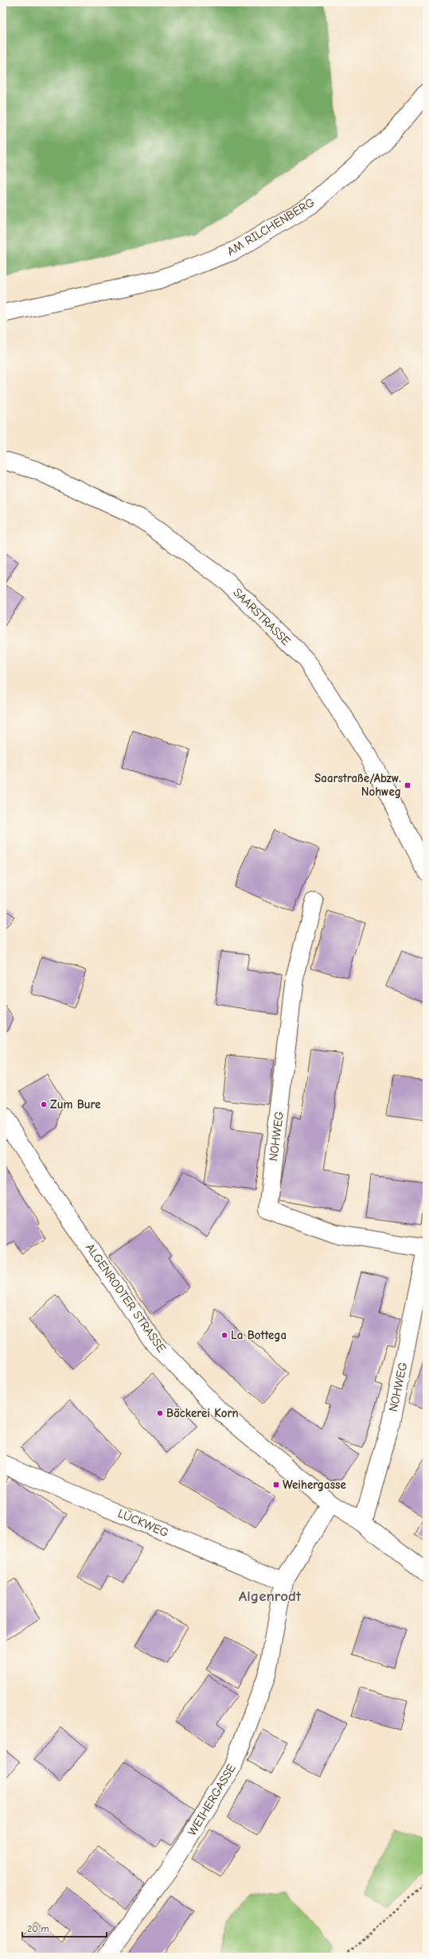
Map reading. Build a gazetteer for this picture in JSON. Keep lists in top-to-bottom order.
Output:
{
  "streets": {
    "street": [
      "AM RILCHENBERG",
      "SAARSTRASSE",
      "NOHWEG",
      "ALGENRODTER STRASSE",
      "LÜCKWEG",
      "WEIHERGASSE"
    ]
  },
  "crossings": [
    ["NOHWEG", "ALGENRODTER STRASSE"],
    ["ALGENRODTER STRASSE", "WEIHERGASSE"],
    ["LÜCKWEG", "WEIHERGASSE"]
  ],
  "districts": ["Algenrodt"],
  "places": {
    "transit": ["Saarstraße/Abzw. Nohweg", "Weihergasse"],
    "other": ["Zum Bure", "La Bottega", "Bäckerei Korn"]
  },
  "scale_bar": "20 m"
}
